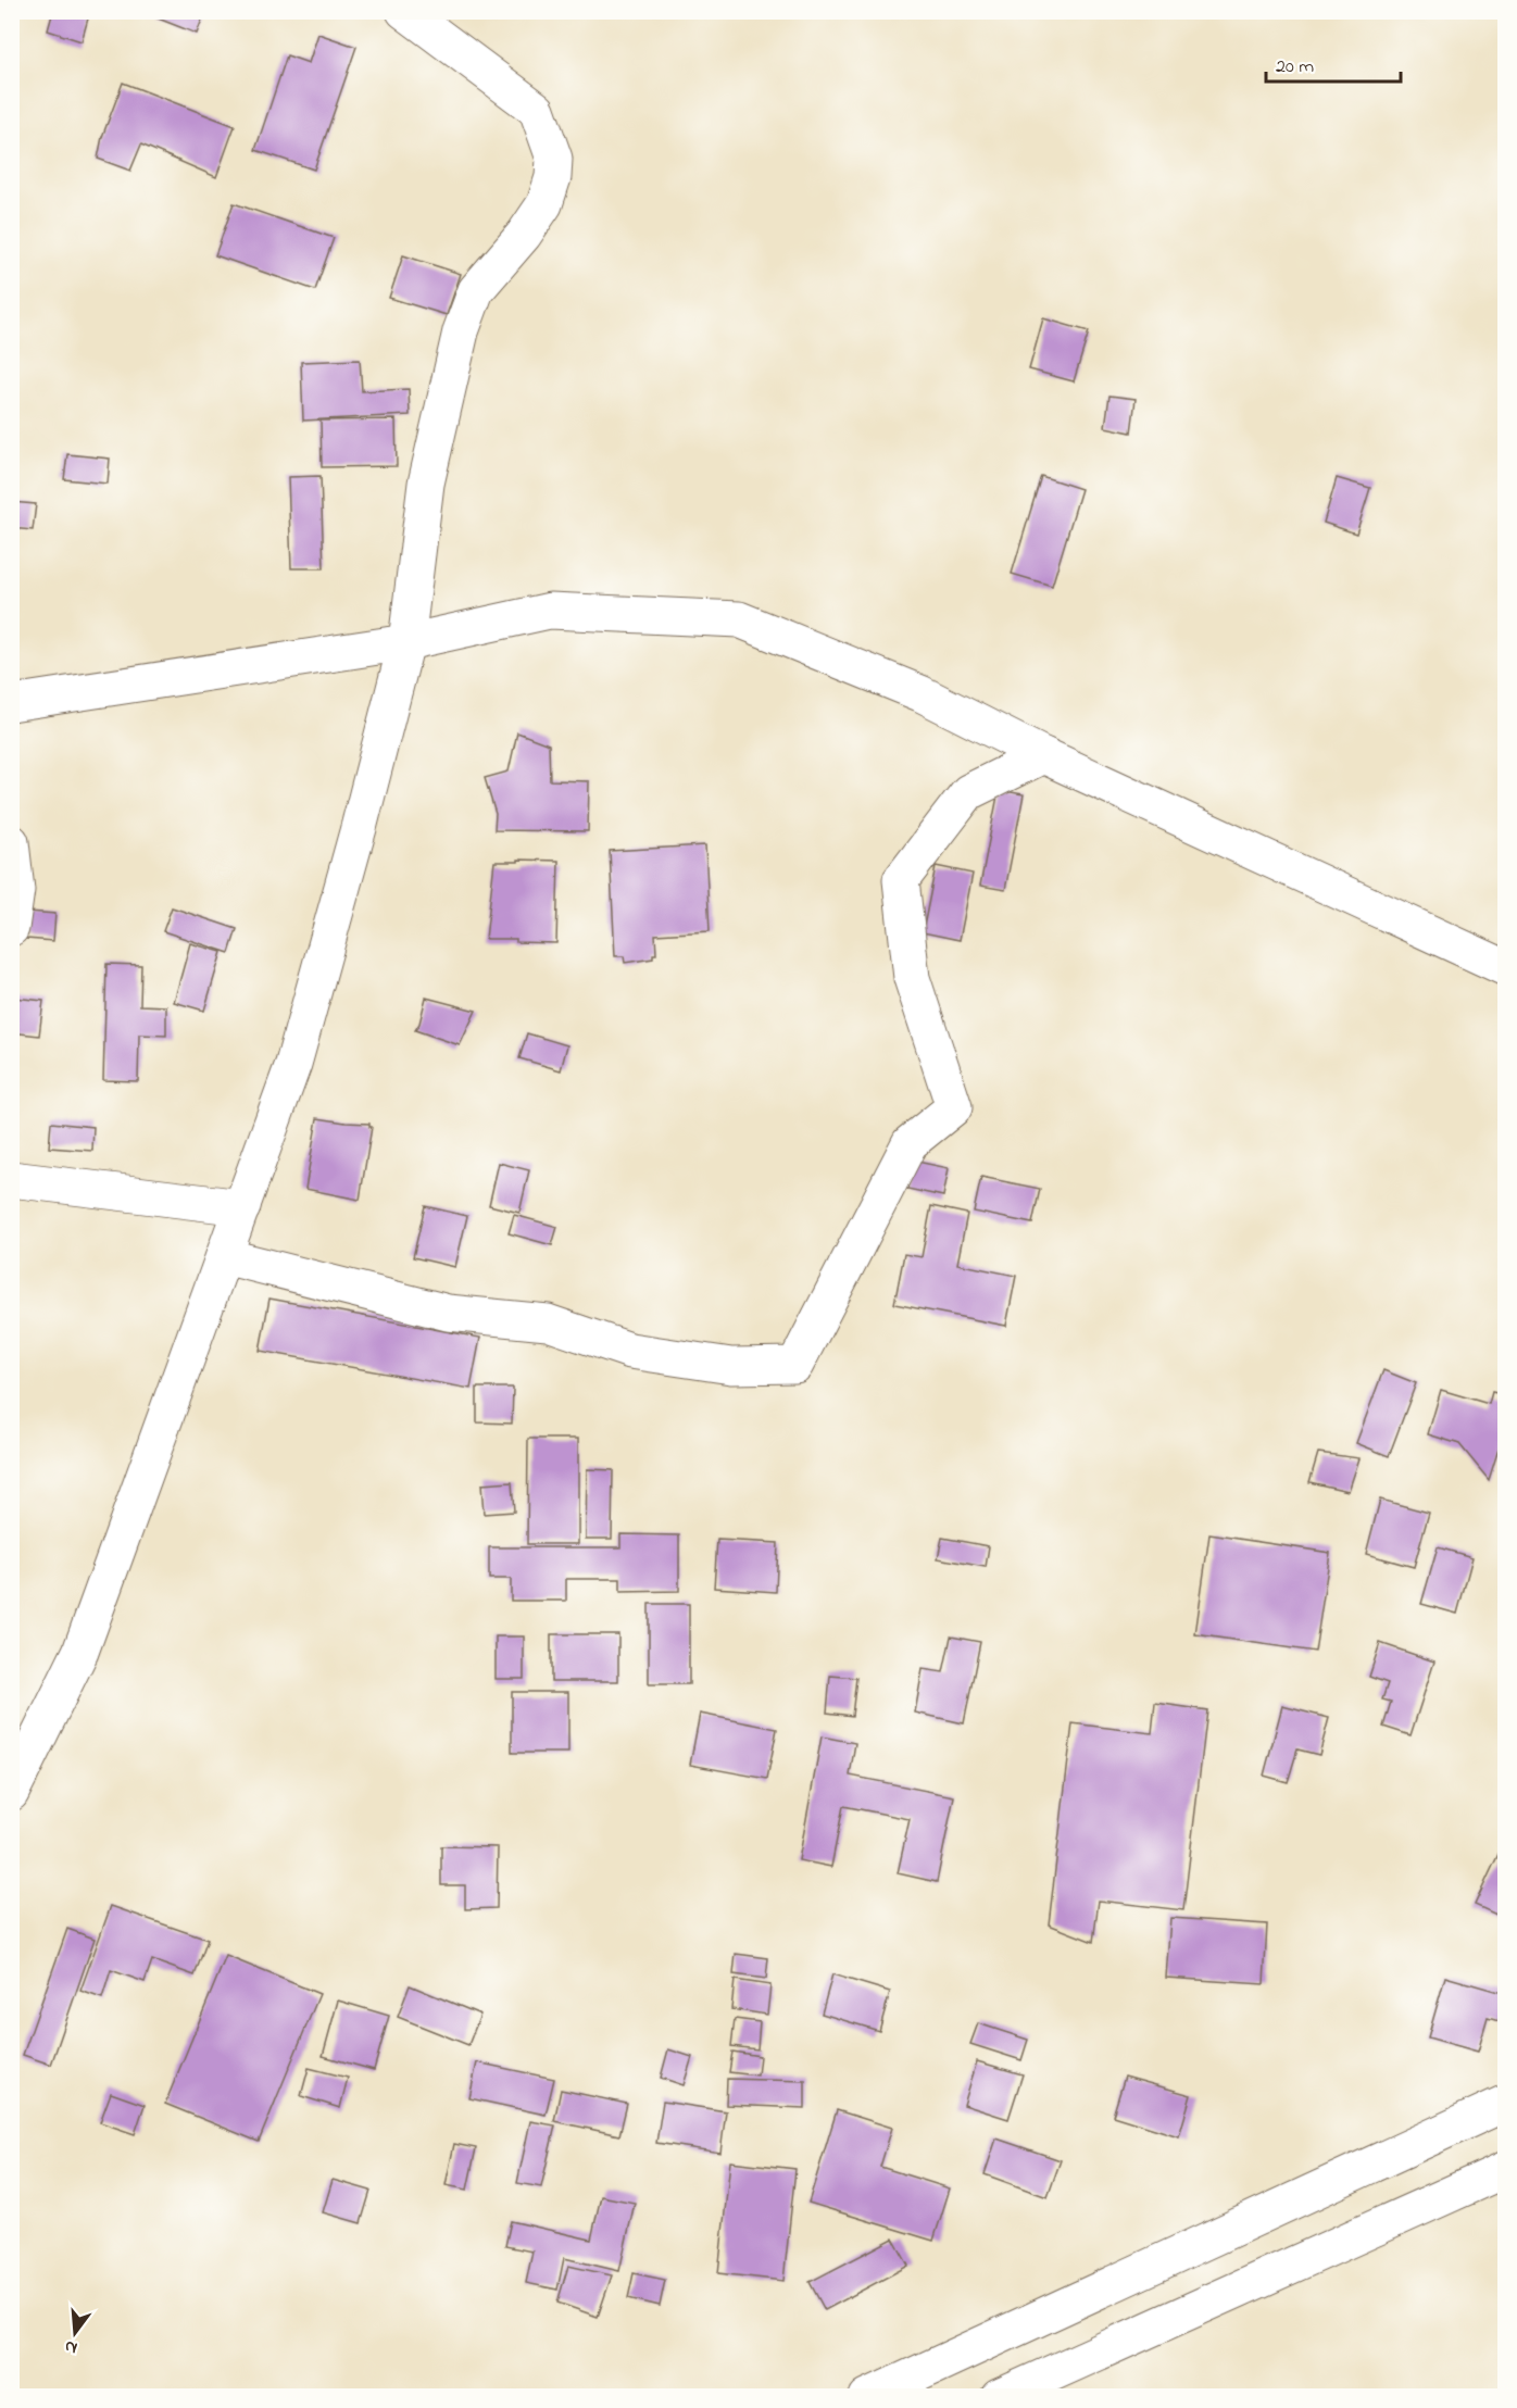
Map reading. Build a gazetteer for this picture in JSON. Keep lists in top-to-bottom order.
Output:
{
  "scale_bar": "20 m",
  "north": "bottom"
}
